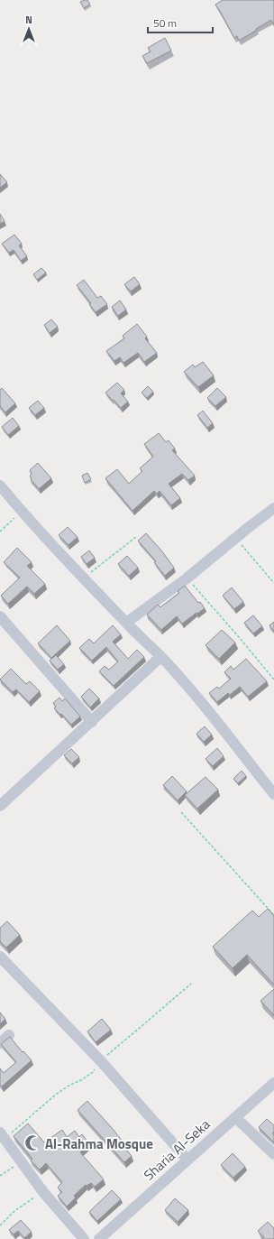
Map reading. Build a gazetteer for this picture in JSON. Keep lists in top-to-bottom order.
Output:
{
  "streets": {
    "street": ["Sharia Al-Seka"]
  },
  "places": {
    "mosque": ["Al-Rahma Mosque"]
  },
  "scale_bar": "50 m",
  "north": "top"
}
